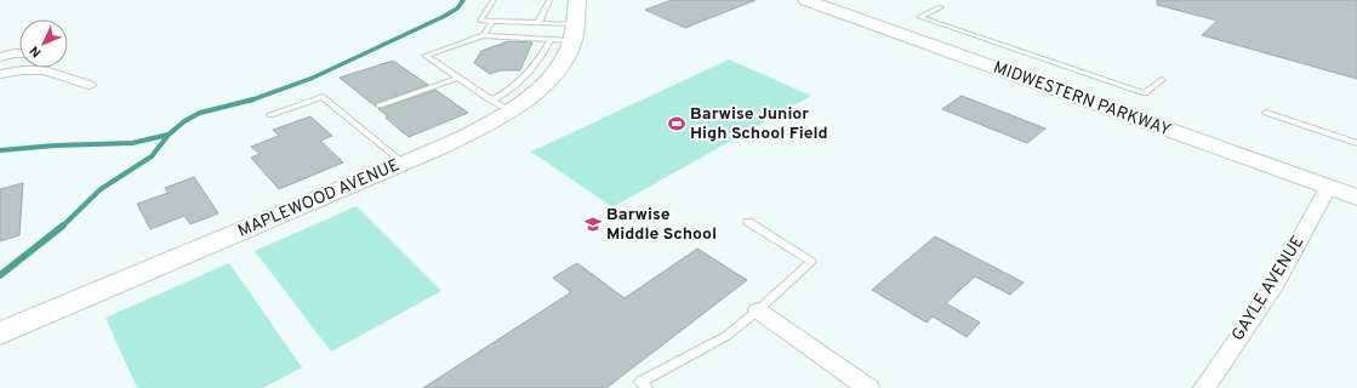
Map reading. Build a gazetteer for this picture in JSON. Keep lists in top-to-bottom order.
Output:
{
  "streets": {
    "main road": ["MIDWESTERN PARKWAY", "MAPLEWOOD AVENUE"],
    "street": ["GAYLE AVENUE"]
  },
  "crossings": [
    ["MIDWESTERN PARKWAY", "GAYLE AVENUE"]
  ],
  "places": {
    "sports": ["Barwise Junior High School Field"],
    "school or university": ["Barwise Middle School"]
  },
  "north": "bottom left"
}
